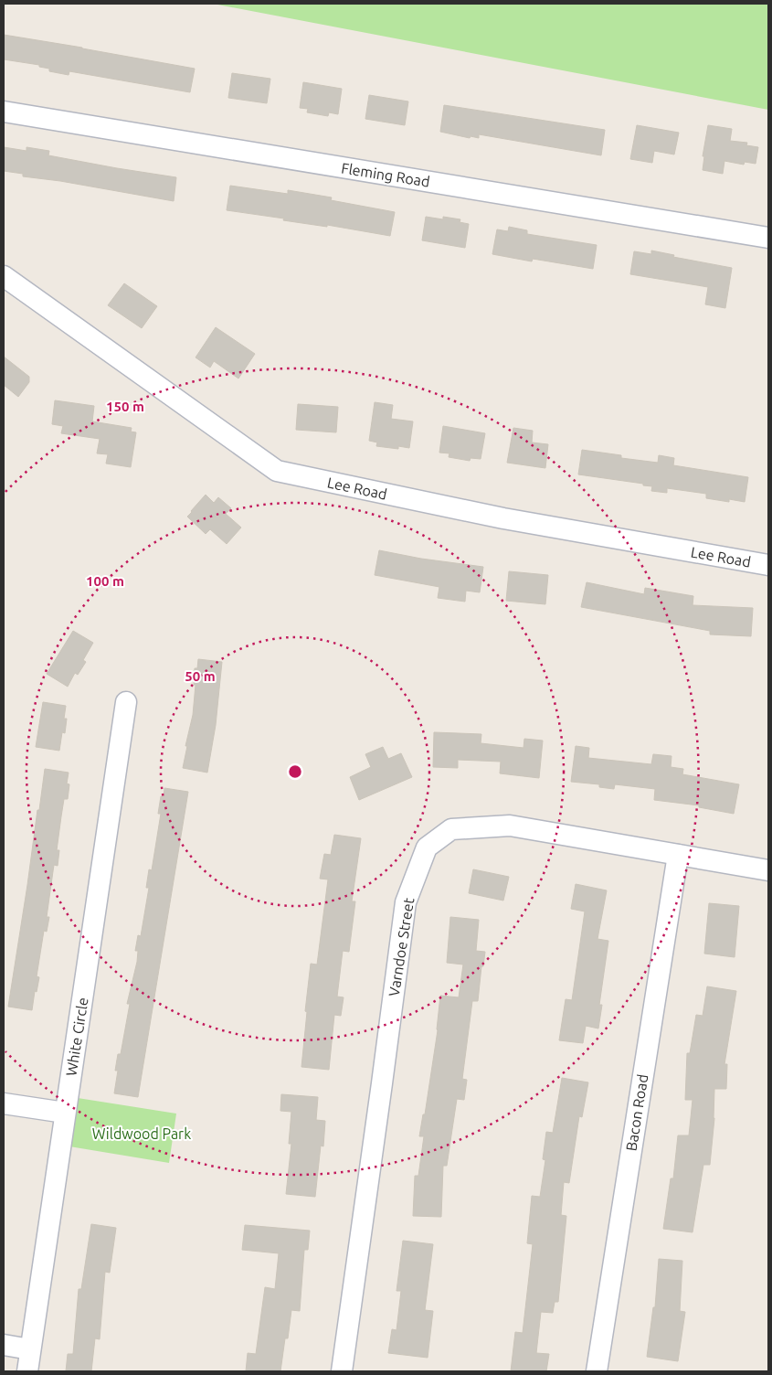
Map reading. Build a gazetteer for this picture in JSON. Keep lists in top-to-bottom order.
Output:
{
  "streets": {
    "street": [
      "Fleming Road",
      "Lee Road",
      "Varndoe Street",
      "White Circle",
      "Bacon Road"
    ]
  },
  "crossings": [
    ["Varndoe Street", "Bacon Road"]
  ],
  "parks": ["Wildwood Park"],
  "rings": ["150 m", "100 m", "50 m"]
}
